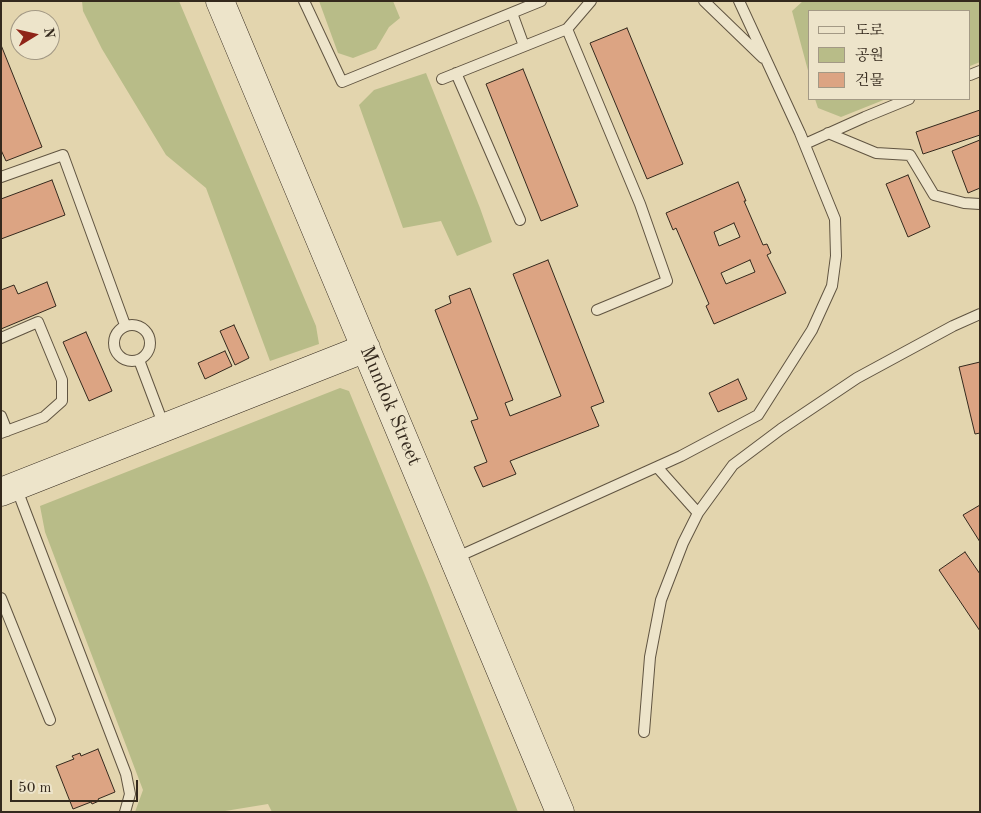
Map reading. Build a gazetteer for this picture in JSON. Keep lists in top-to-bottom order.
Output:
{
  "streets": {
    "main road": ["Mundok Street"]
  },
  "legend": ["도로", "공원", "건물"],
  "scale_bar": "50 m",
  "north": "right"
}
